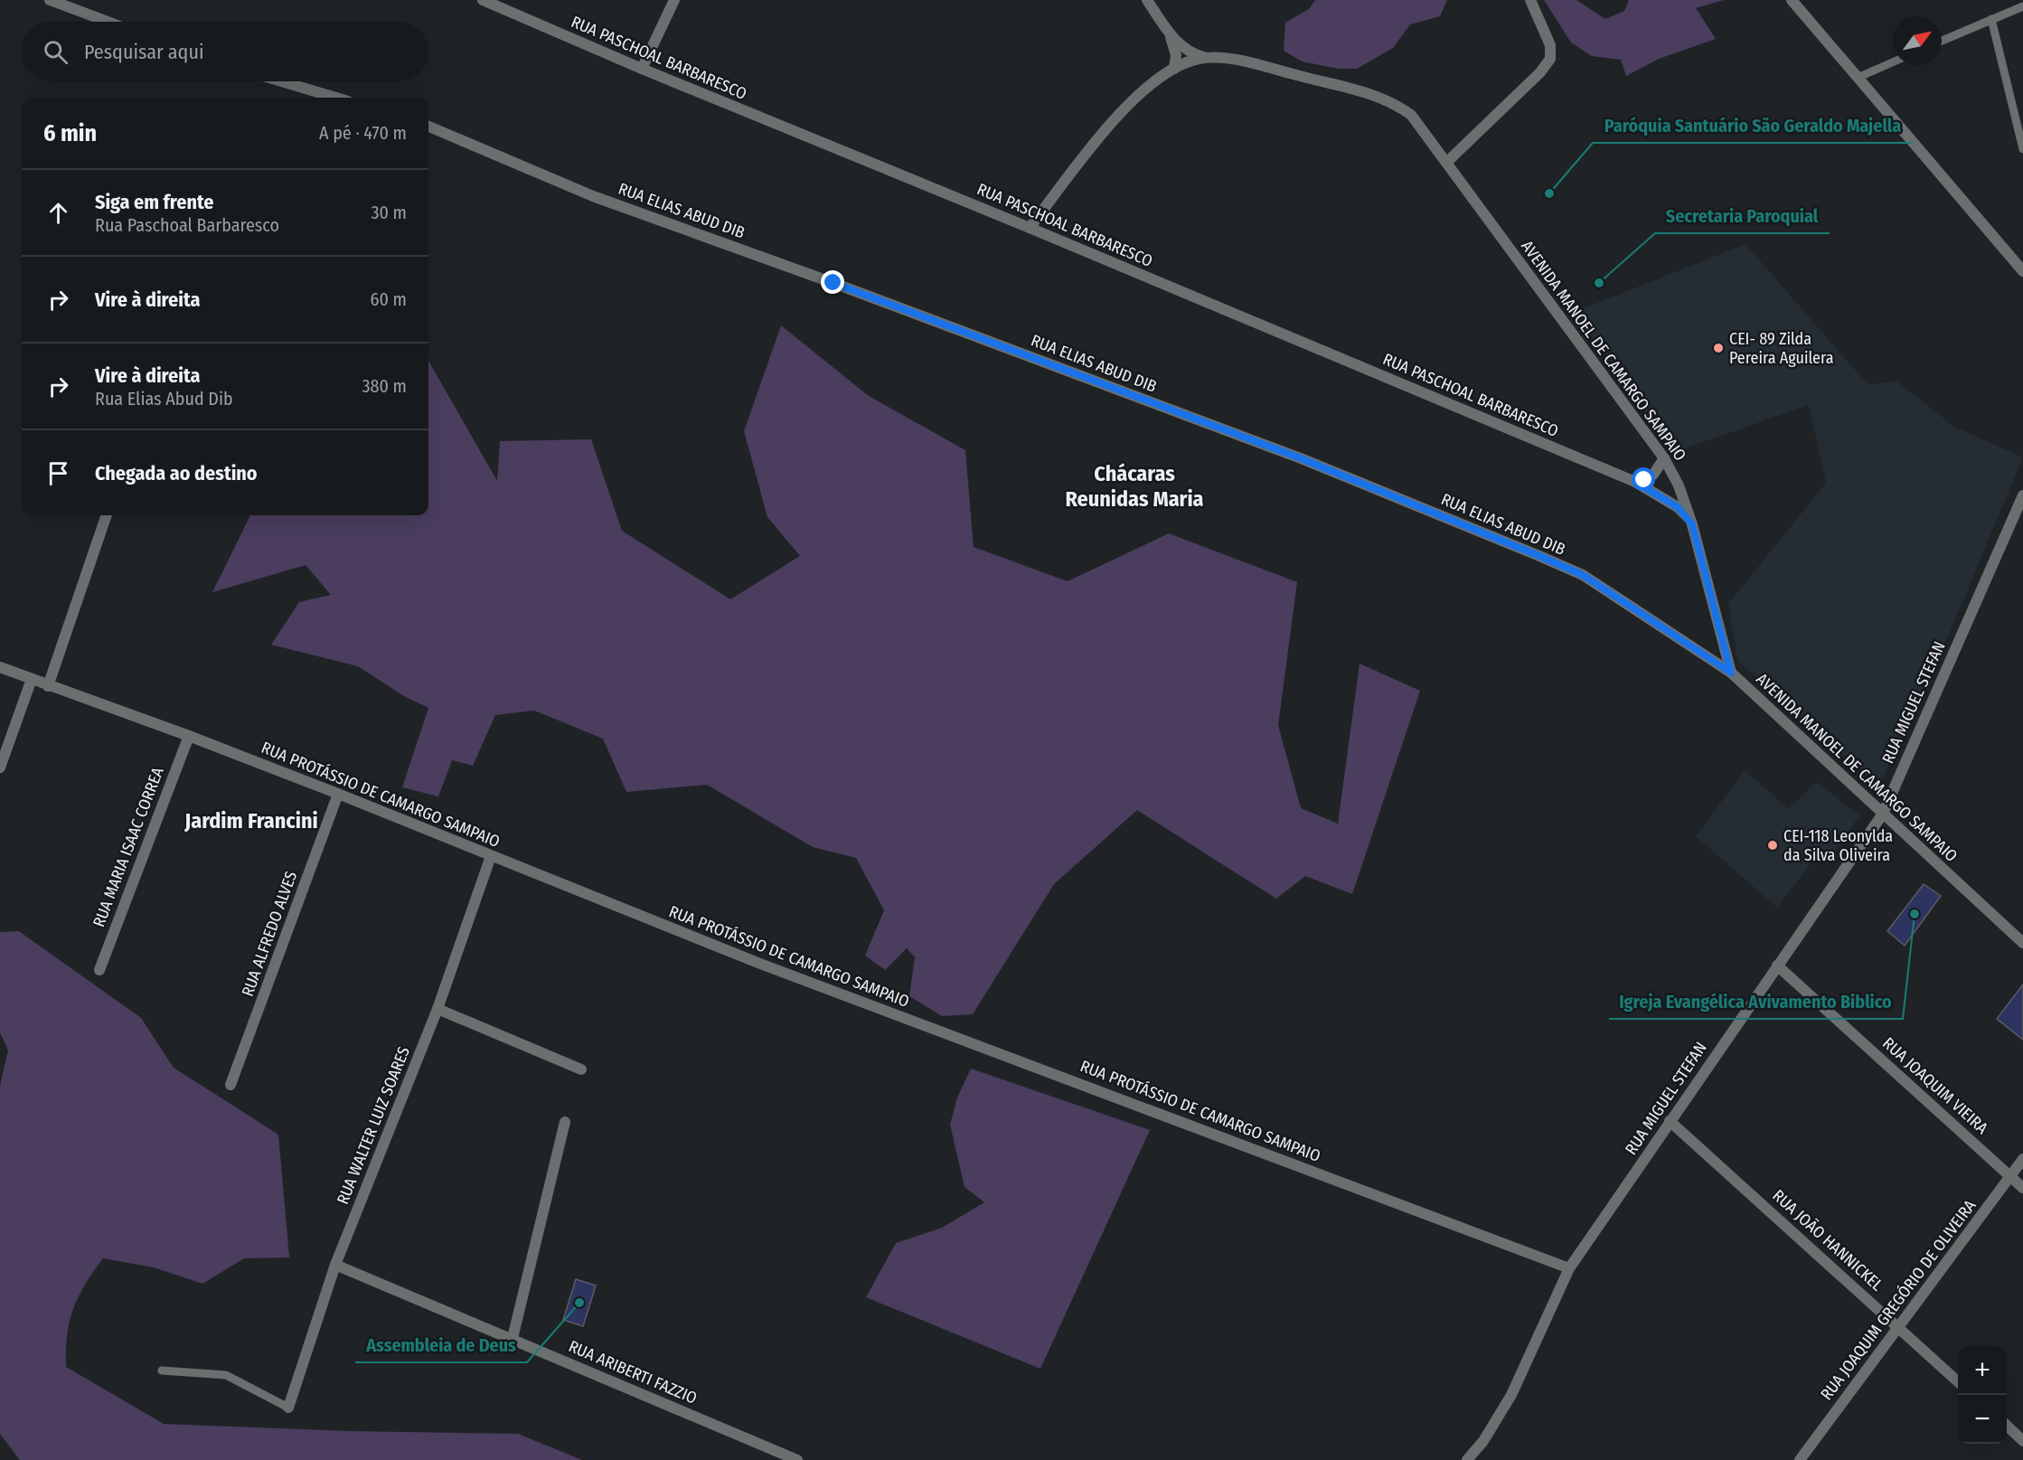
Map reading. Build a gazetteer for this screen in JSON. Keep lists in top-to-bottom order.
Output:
{
  "streets": {
    "street": [
      "RUA PASCHOAL BARBARESCO",
      "RUA ELIAS ABUD DIB",
      "AVENIDA MANOEL DE CAMARGO SAMPAIO",
      "RUA MIGUEL STEFAN",
      "RUA PROTÁSSIO DE CAMARGO SAMPAIO",
      "RUA MARIA ISAAC CORREA",
      "RUA ALFREDO ALVES",
      "RUA JOAQUIM VIEIRA",
      "RUA WALTER LUIZ SOARES",
      "RUA JOÃO HANNICKEL",
      "RUA JOAQUIM GREGÓRIO DE OLIVEIRA",
      "RUA ARIBERTI FAZZIO"
    ]
  },
  "crossings": [
    ["RUA PASCHOAL BARBARESCO", "AVENIDA MANOEL DE CAMARGO SAMPAIO"],
    ["RUA ELIAS ABUD DIB", "AVENIDA MANOEL DE CAMARGO SAMPAIO"],
    ["AVENIDA MANOEL DE CAMARGO SAMPAIO", "RUA MIGUEL STEFAN"],
    ["RUA MIGUEL STEFAN", "RUA PROTÁSSIO DE CAMARGO SAMPAIO"],
    ["RUA MIGUEL STEFAN", "RUA JOAQUIM VIEIRA"],
    ["RUA MIGUEL STEFAN", "RUA JOÃO HANNICKEL"],
    ["RUA PROTÁSSIO DE CAMARGO SAMPAIO", "RUA MARIA ISAAC CORREA"],
    ["RUA PROTÁSSIO DE CAMARGO SAMPAIO", "RUA ALFREDO ALVES"],
    ["RUA PROTÁSSIO DE CAMARGO SAMPAIO", "RUA WALTER LUIZ SOARES"],
    ["RUA JOAQUIM VIEIRA", "RUA JOAQUIM GREGÓRIO DE OLIVEIRA"],
    ["RUA WALTER LUIZ SOARES", "RUA ARIBERTI FAZZIO"],
    ["RUA JOÃO HANNICKEL", "RUA JOAQUIM GREGÓRIO DE OLIVEIRA"]
  ],
  "districts": ["Chácaras Reunidas Maria", "Jardim Francini"],
  "places": [
    "Paróquia Santuário São Geraldo Majella",
    "Secretaria Paroquial",
    "CEI- 89 Zilda Pereira Aguilera",
    "CEI-118 Leonylda da Silva Oliveira",
    "Igreja Evangélica Avivamento Biblico",
    "Assembleia de Deus"
  ],
  "north": "top right",
  "page": {
    "search": "Pesquisar aqui",
    "heading": ["6 min", "A pé · 470 m"],
    "list": [
      ["Siga em frente", "Rua Paschoal Barbaresco", "30 m"],
      ["Vire à direita", "60 m"],
      ["Vire à direita", "Rua Elias Abud Dib", "380 m"],
      "Chegada ao destino"
    ],
    "map_buttons": ["+", "−"]
  }
}
